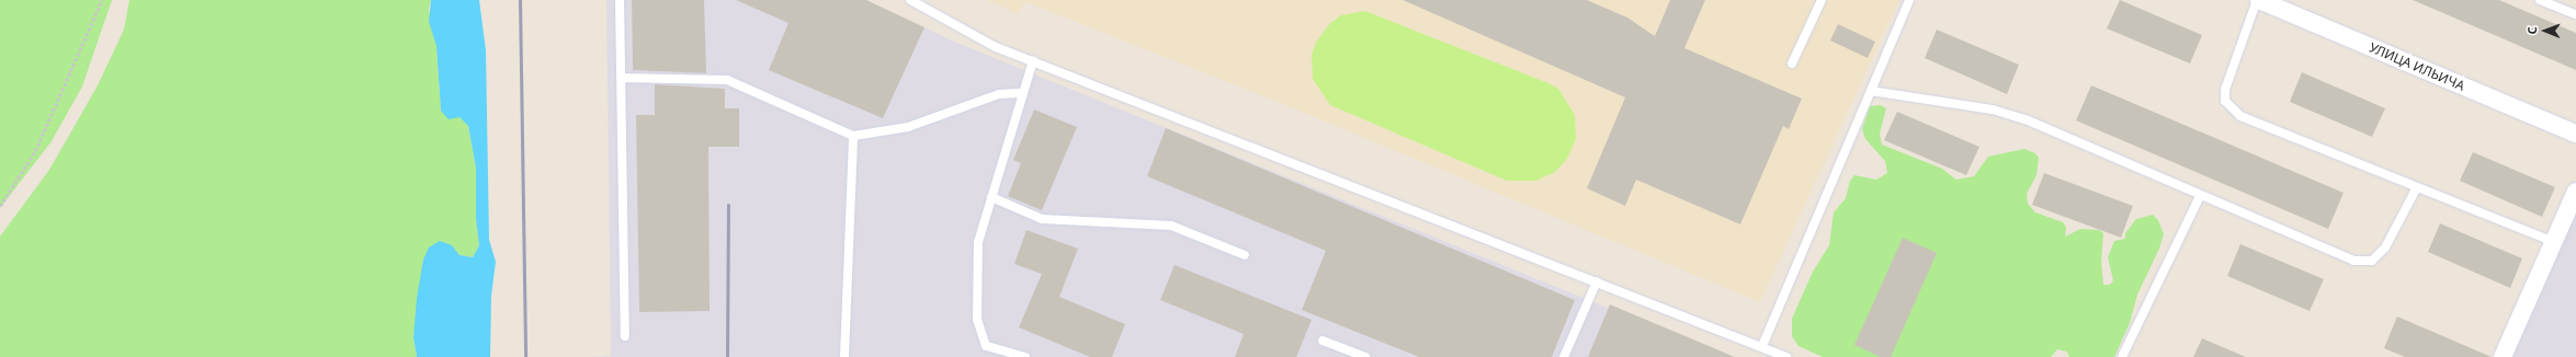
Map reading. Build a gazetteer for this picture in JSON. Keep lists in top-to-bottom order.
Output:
{
  "streets": {
    "street": ["УЛИЦА ИЛЬИЧА"]
  },
  "north": "left"
}
